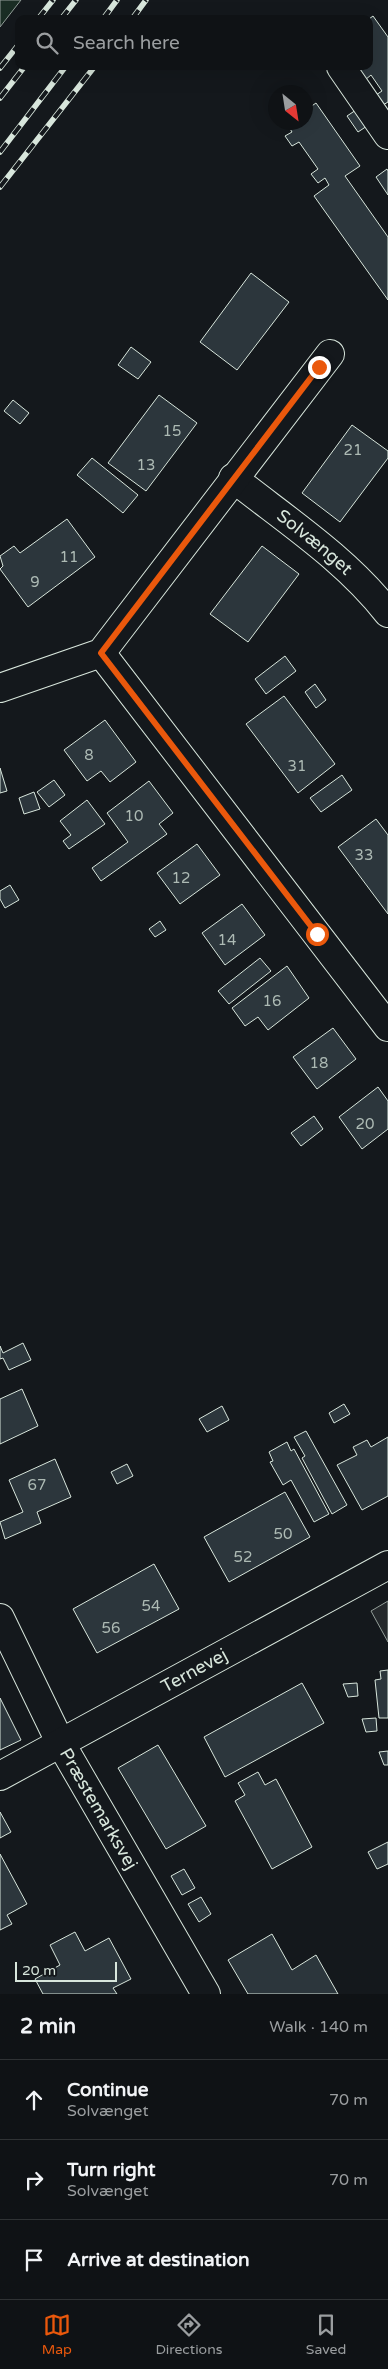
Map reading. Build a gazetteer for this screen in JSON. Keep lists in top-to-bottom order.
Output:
{
  "streets": {
    "street": ["Solvænget", "Ternevej", "Præstemarksvej"]
  },
  "crossings": [
    ["Ternevej", "Præstemarksvej"]
  ],
  "house_numbers": [
    "15",
    "21",
    "13",
    "11",
    "9",
    "8",
    "31",
    "10",
    "33",
    "12",
    "14",
    "16",
    "18",
    "20",
    "67",
    "50",
    "52",
    "54",
    "56"
  ],
  "scale_bar": "20 m",
  "north": "bottom right",
  "page": {
    "search": "Search here",
    "scale": "20 m",
    "heading": ["2 min", "Walk · 140 m"],
    "list": [
      ["Continue", "Solvænget", "70 m"],
      ["Turn right", "Solvænget", "70 m"],
      "Arrive at destination"
    ],
    "nav": ["Map", "Directions", "Saved"]
  }
}
